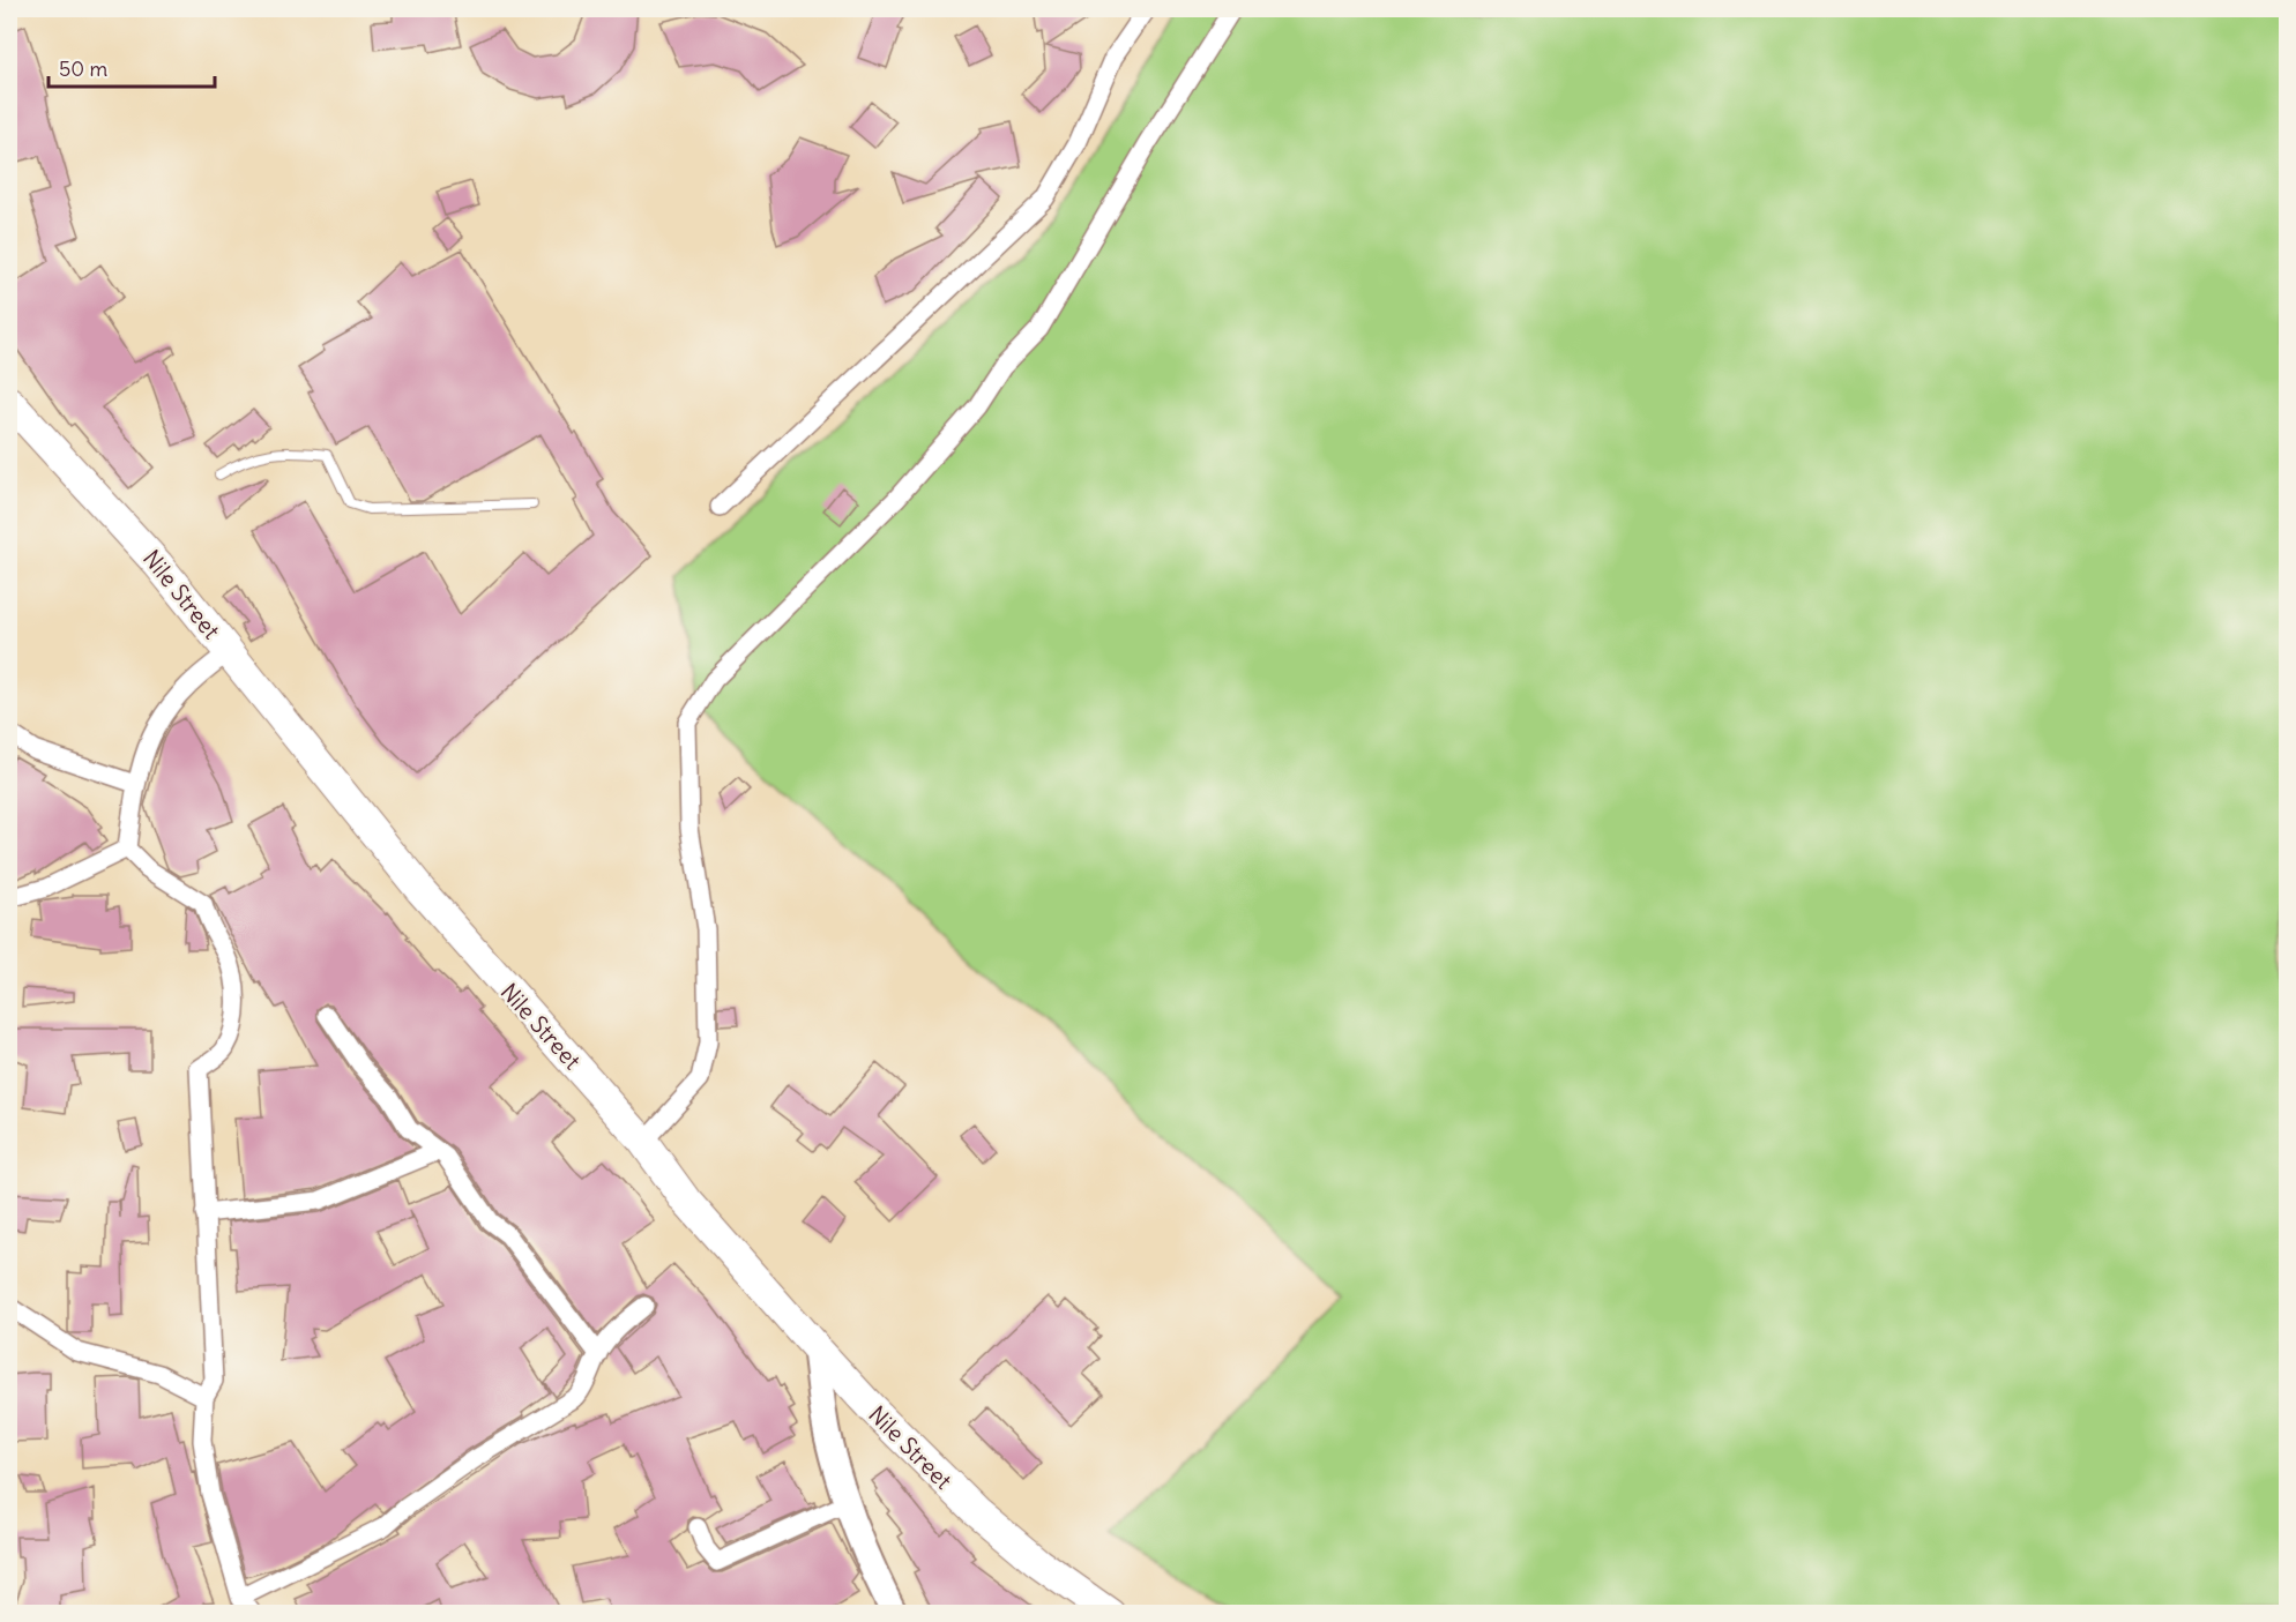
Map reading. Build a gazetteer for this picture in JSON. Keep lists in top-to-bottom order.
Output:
{
  "streets": {
    "main road": ["Nile Street"]
  },
  "scale_bar": "50 m"
}
